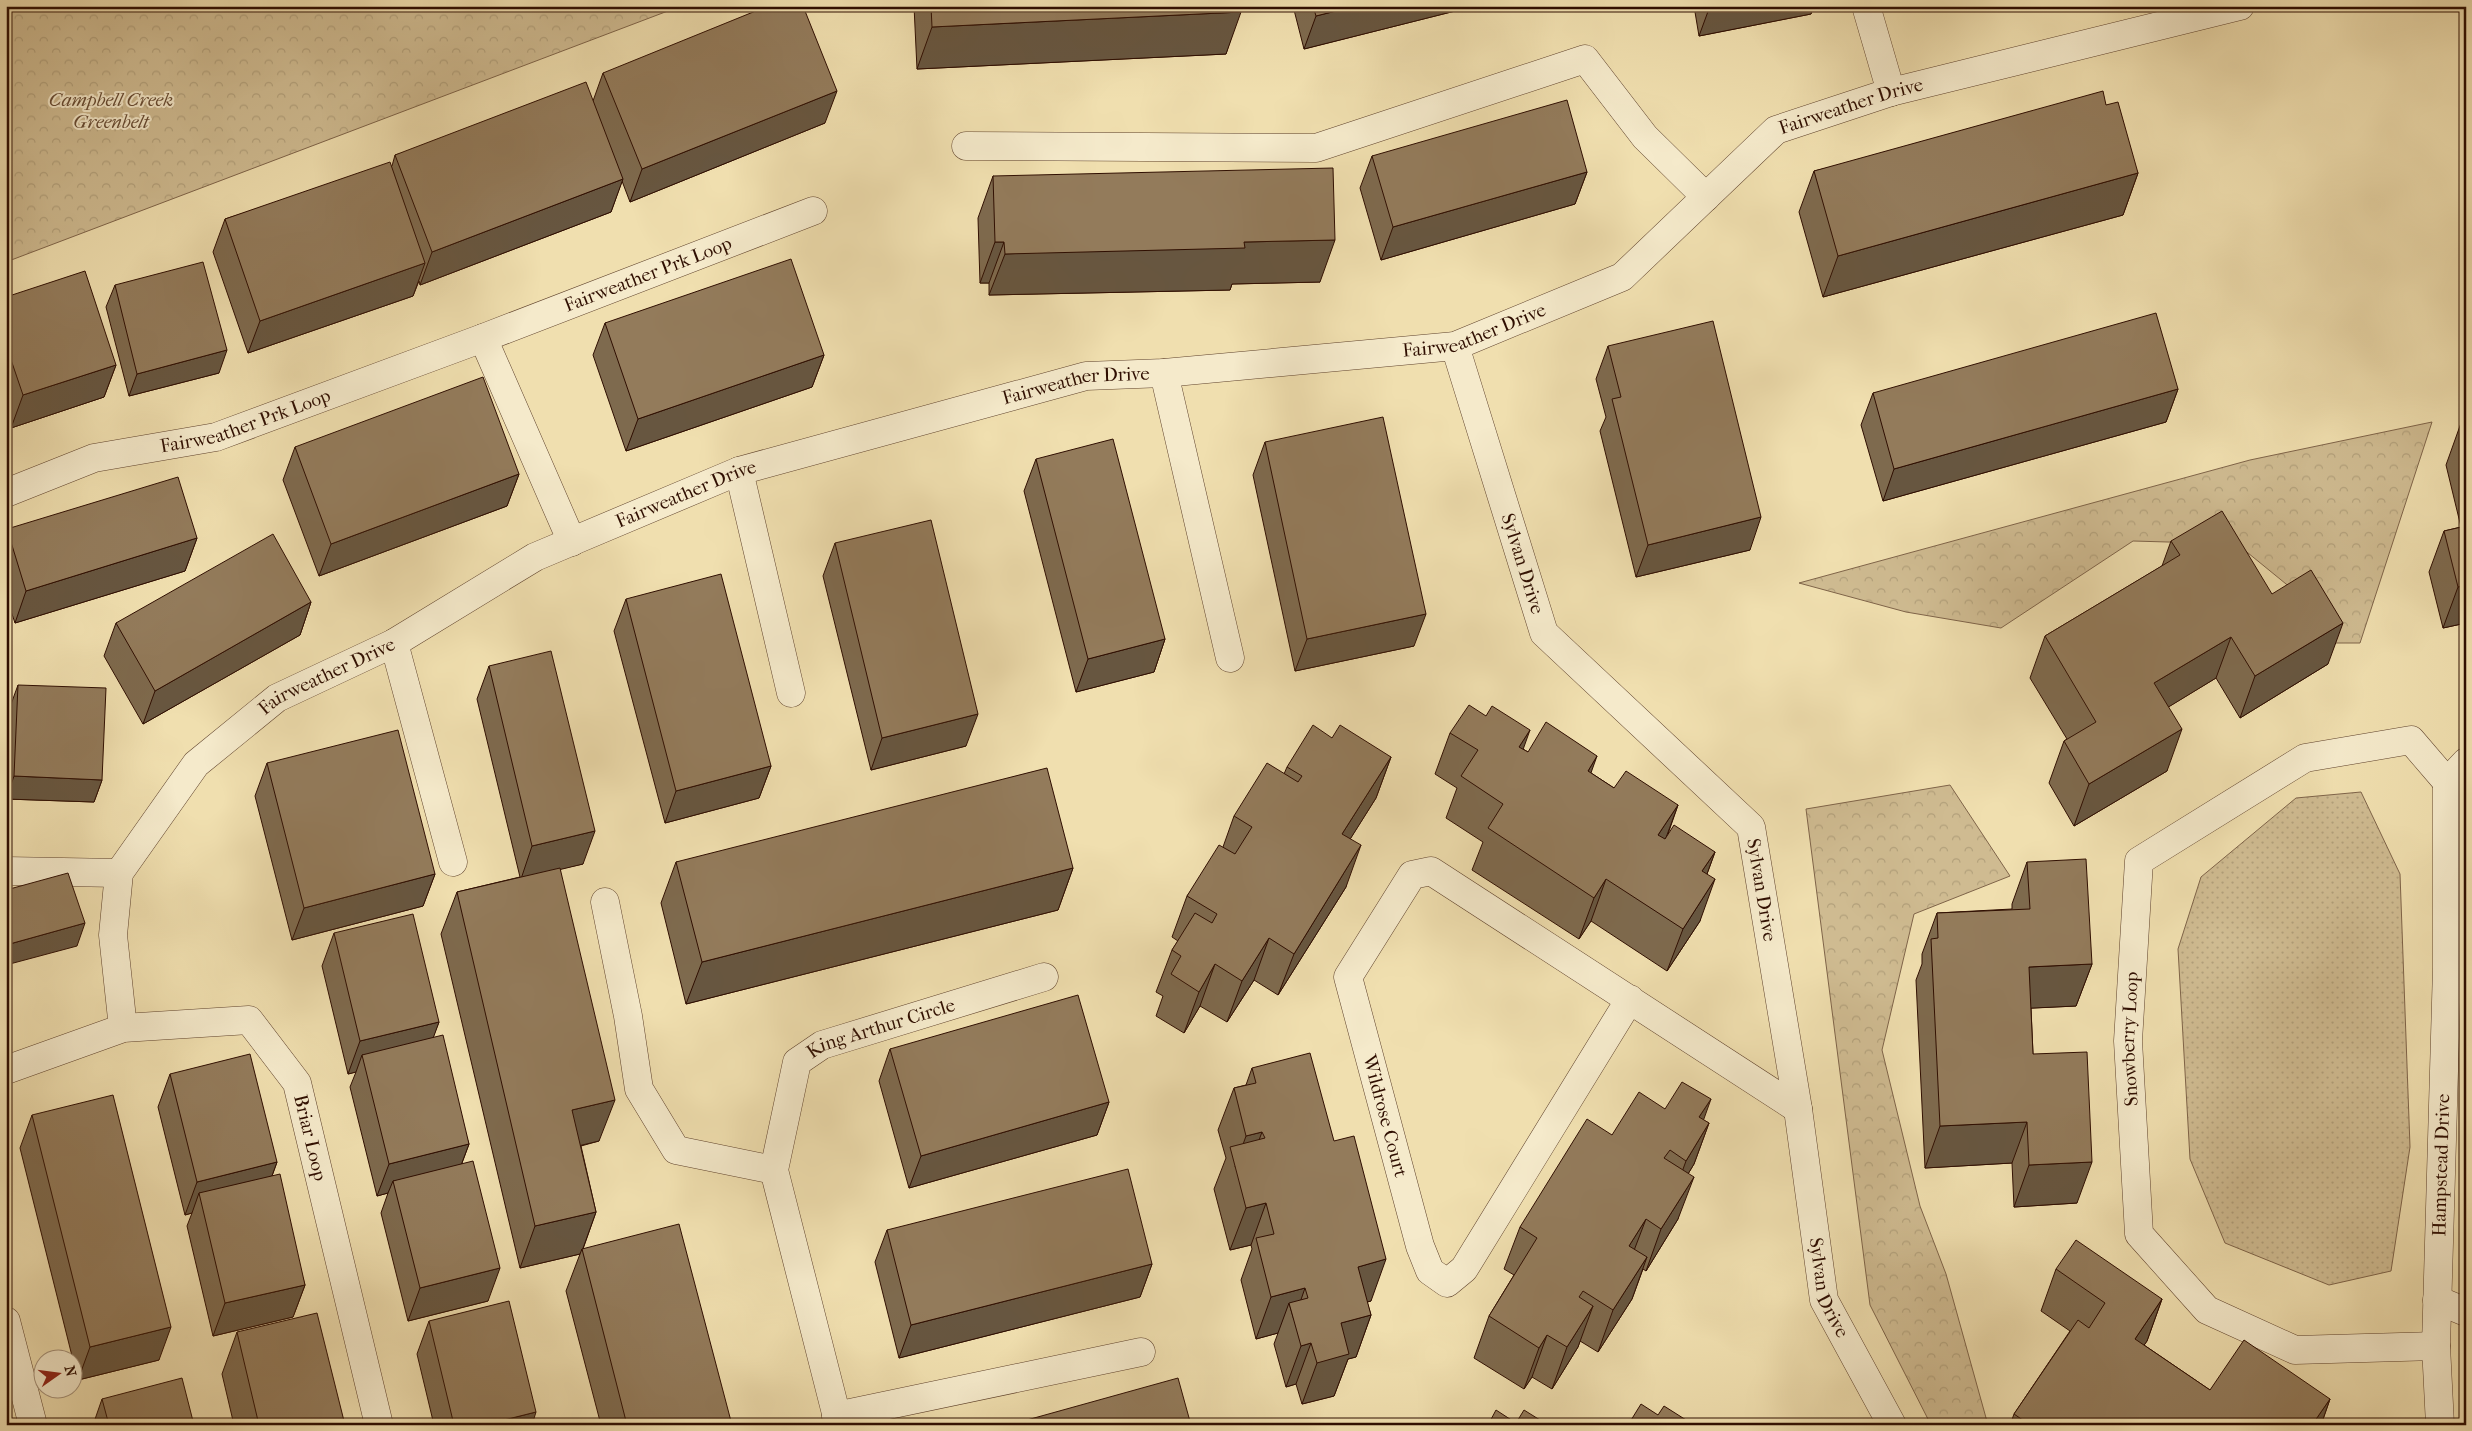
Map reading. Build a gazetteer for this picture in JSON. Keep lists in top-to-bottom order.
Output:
{
  "streets": {
    "street": [
      "Fairweather Drive",
      "Fairweather Prk Loop",
      "Sylvan Drive",
      "King Arthur Circle",
      "Snowberry Loop",
      "Wildrose Court",
      "Briar Loop",
      "Hampstead Drive"
    ]
  },
  "crossings": [
    ["Fairweather Drive", "Sylvan Drive"],
    ["Fairweather Drive", "Briar Loop"],
    ["Sylvan Drive", "Wildrose Court"],
    ["Snowberry Loop", "Hampstead Drive"]
  ],
  "parks": ["Campbell Creek Greenbelt"],
  "north": "right"
}
